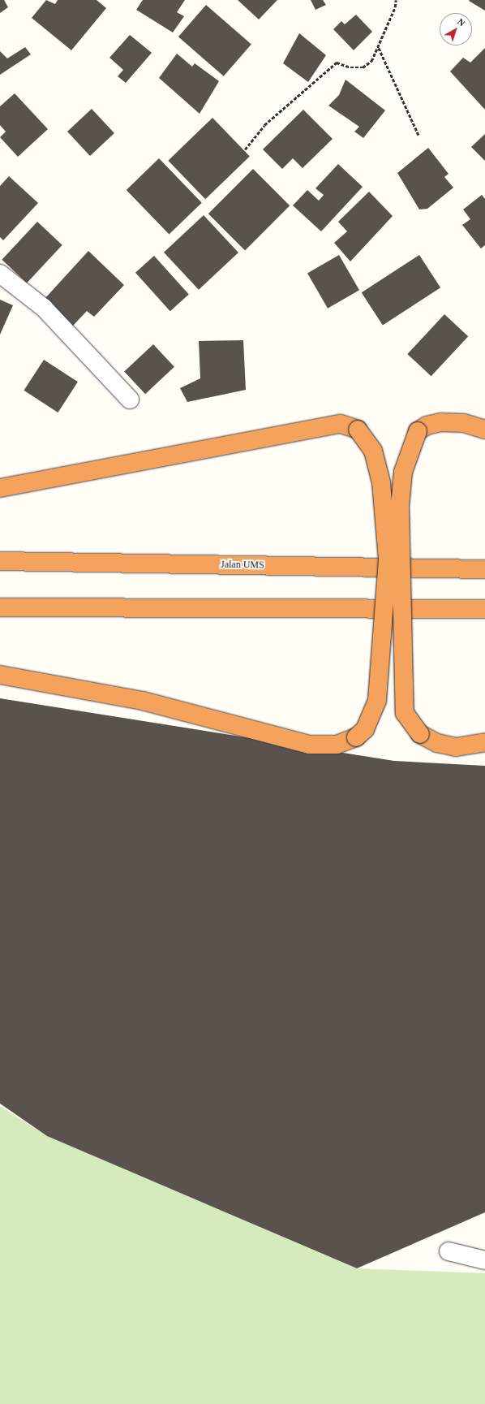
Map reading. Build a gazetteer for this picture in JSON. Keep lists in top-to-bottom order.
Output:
{
  "streets": {
    "highway": ["Jalan UMS"]
  },
  "north": "top right"
}
